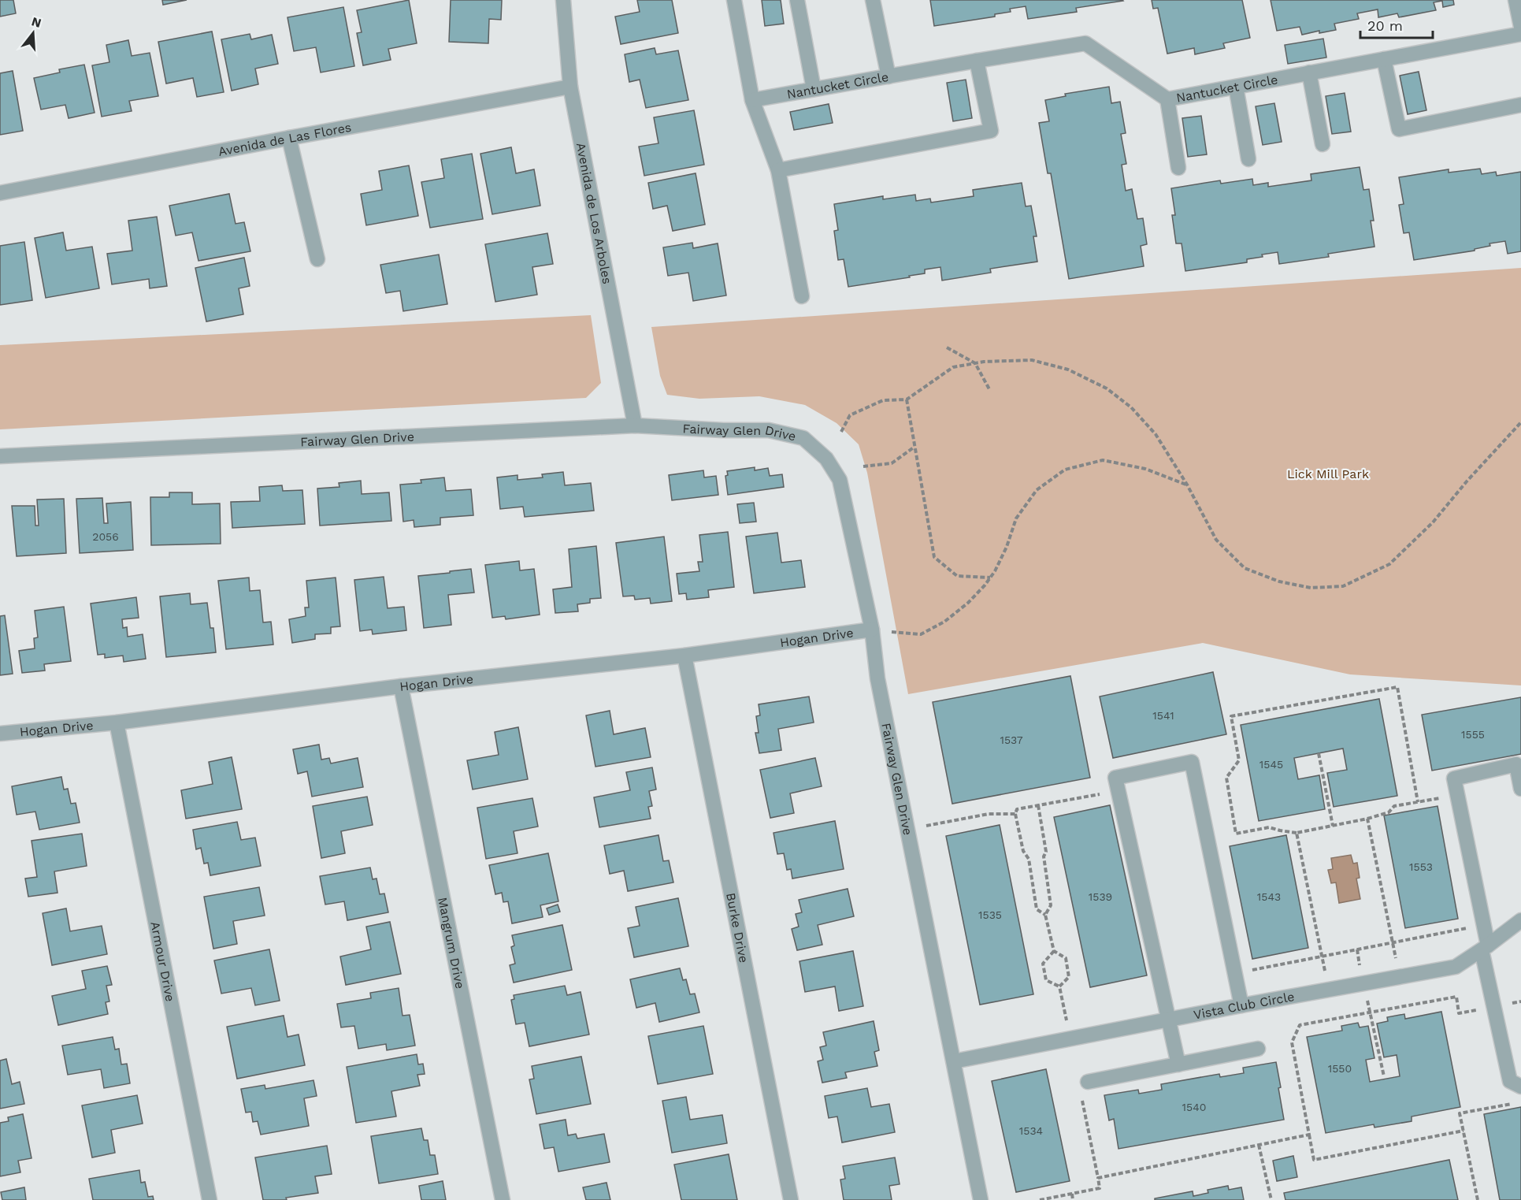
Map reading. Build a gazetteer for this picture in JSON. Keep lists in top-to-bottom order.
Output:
{
  "streets": {
    "street": [
      "Nantucket Circle",
      "Avenida de Las Flores",
      "Avenida de Los Arboles",
      "Fairway Glen Drive",
      "Hogan Drive",
      "Burke Drive",
      "Mangrum Drive",
      "Armour Drive",
      "Vista Club Circle"
    ]
  },
  "crossings": [
    ["Avenida de Las Flores", "Avenida de Los Arboles"],
    ["Avenida de Los Arboles", "Fairway Glen Drive"],
    ["Fairway Glen Drive", "Hogan Drive"],
    ["Fairway Glen Drive", "Vista Club Circle"],
    ["Hogan Drive", "Burke Drive"],
    ["Hogan Drive", "Mangrum Drive"],
    ["Hogan Drive", "Armour Drive"]
  ],
  "parks": ["Lick Mill Park"],
  "house_numbers": [
    "2056",
    "1541",
    "1555",
    "1537",
    "1545",
    "1553",
    "1539",
    "1543",
    "1535",
    "1550",
    "1540",
    "1534"
  ],
  "scale_bar": "20 m",
  "north": "top"
}
